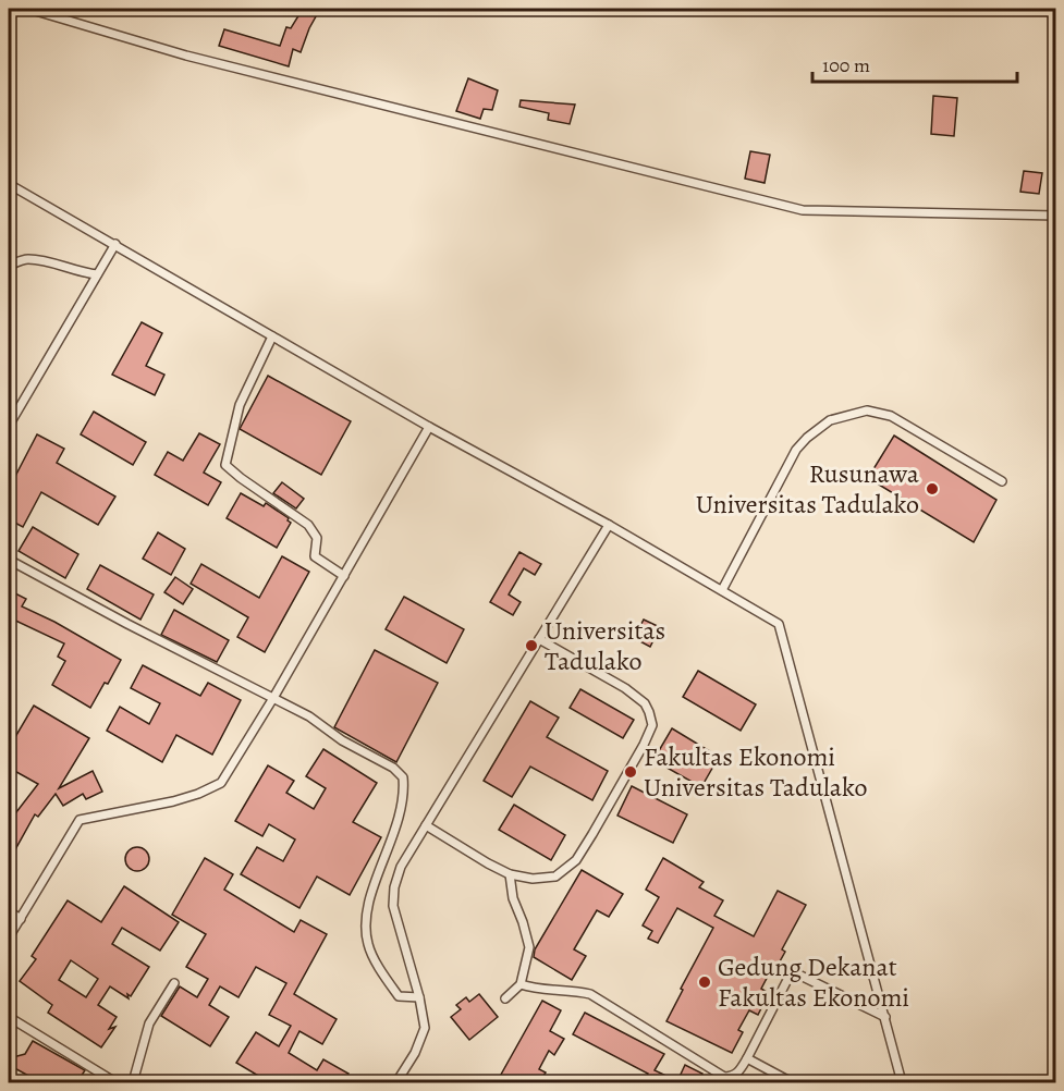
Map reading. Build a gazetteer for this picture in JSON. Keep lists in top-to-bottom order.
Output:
{
  "places": [
    "Rusunawa Universitas Tadulako",
    "Universitas Tadulako",
    "Fakultas Ekonomi Universitas Tadulako",
    "Gedung Dekanat Fakultas Ekonomi"
  ],
  "scale_bar": "100 m"
}
